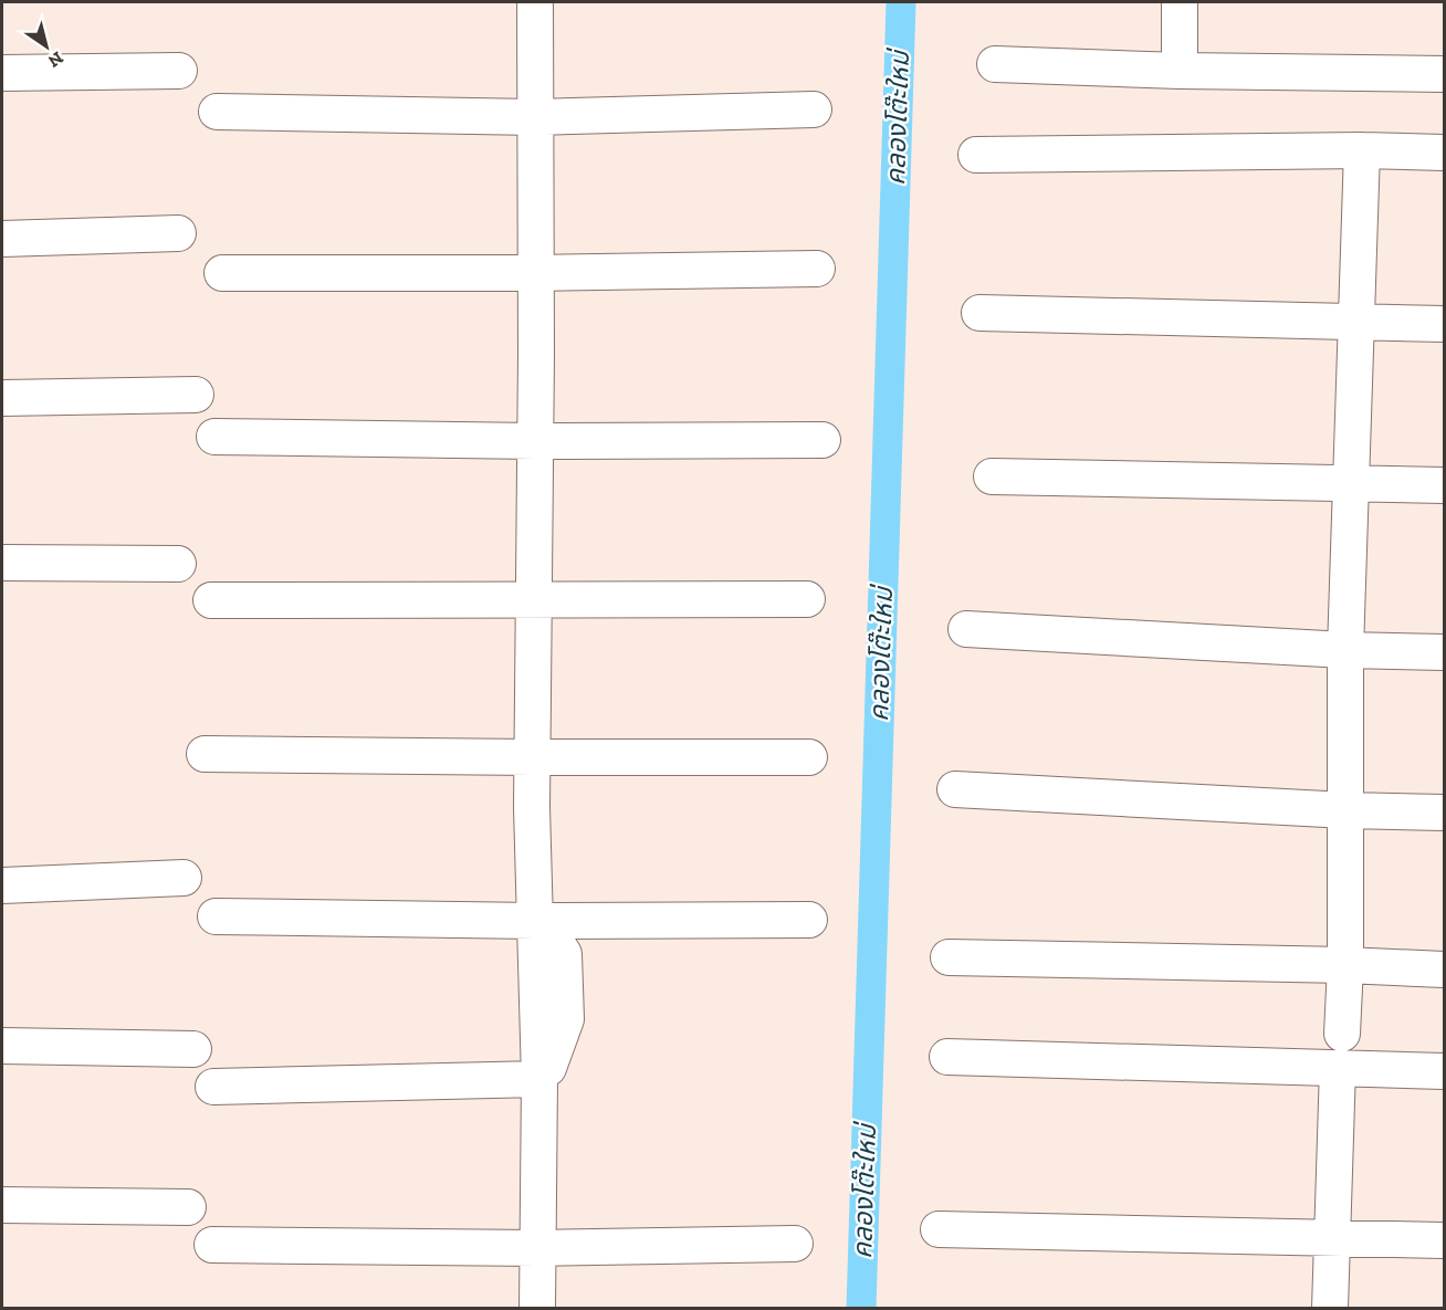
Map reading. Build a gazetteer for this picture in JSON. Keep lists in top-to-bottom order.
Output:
{
  "water": ["คลองโต๊ะใหม่"],
  "north": "bottom right"
}
